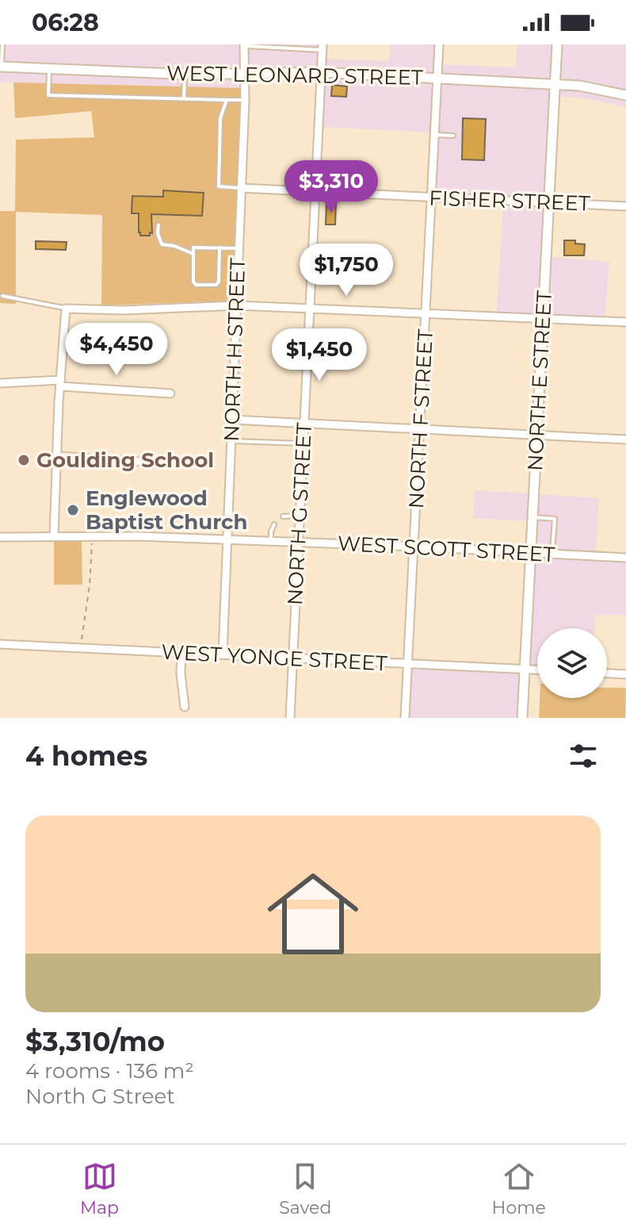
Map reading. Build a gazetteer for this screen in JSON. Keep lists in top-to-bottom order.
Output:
{
  "streets": {
    "street": [
      "WEST LEONARD STREET",
      "FISHER STREET",
      "NORTH H STREET",
      "NORTH E STREET",
      "NORTH F STREET",
      "NORTH G STREET",
      "WEST SCOTT STREET",
      "WEST YONGE STREET"
    ]
  },
  "crossings": [
    ["WEST LEONARD STREET", "NORTH H STREET"],
    ["WEST LEONARD STREET", "NORTH E STREET"],
    ["WEST LEONARD STREET", "NORTH F STREET"],
    ["WEST LEONARD STREET", "NORTH G STREET"],
    ["FISHER STREET", "NORTH H STREET"],
    ["FISHER STREET", "NORTH E STREET"],
    ["FISHER STREET", "NORTH F STREET"],
    ["FISHER STREET", "NORTH G STREET"],
    ["NORTH H STREET", "WEST SCOTT STREET"],
    ["NORTH H STREET", "WEST YONGE STREET"],
    ["NORTH E STREET", "WEST SCOTT STREET"],
    ["NORTH E STREET", "WEST YONGE STREET"],
    ["NORTH F STREET", "WEST SCOTT STREET"],
    ["NORTH F STREET", "WEST YONGE STREET"],
    ["NORTH G STREET", "WEST SCOTT STREET"],
    ["NORTH G STREET", "WEST YONGE STREET"]
  ],
  "places": ["Goulding School", "Englewood Baptist Church"],
  "page": {
    "status": "06:28",
    "price": [
      "$3,310",
      "$1,750",
      "$4,450",
      "$1,450"
    ],
    "heading": "4 homes",
    "list": [
      {
        "name": "$3,310/mo",
        "note": "4 rooms · 136 m² · North G Street"
      }
    ],
    "tabs": ["Map", "Saved", "Home"]
  }
}
